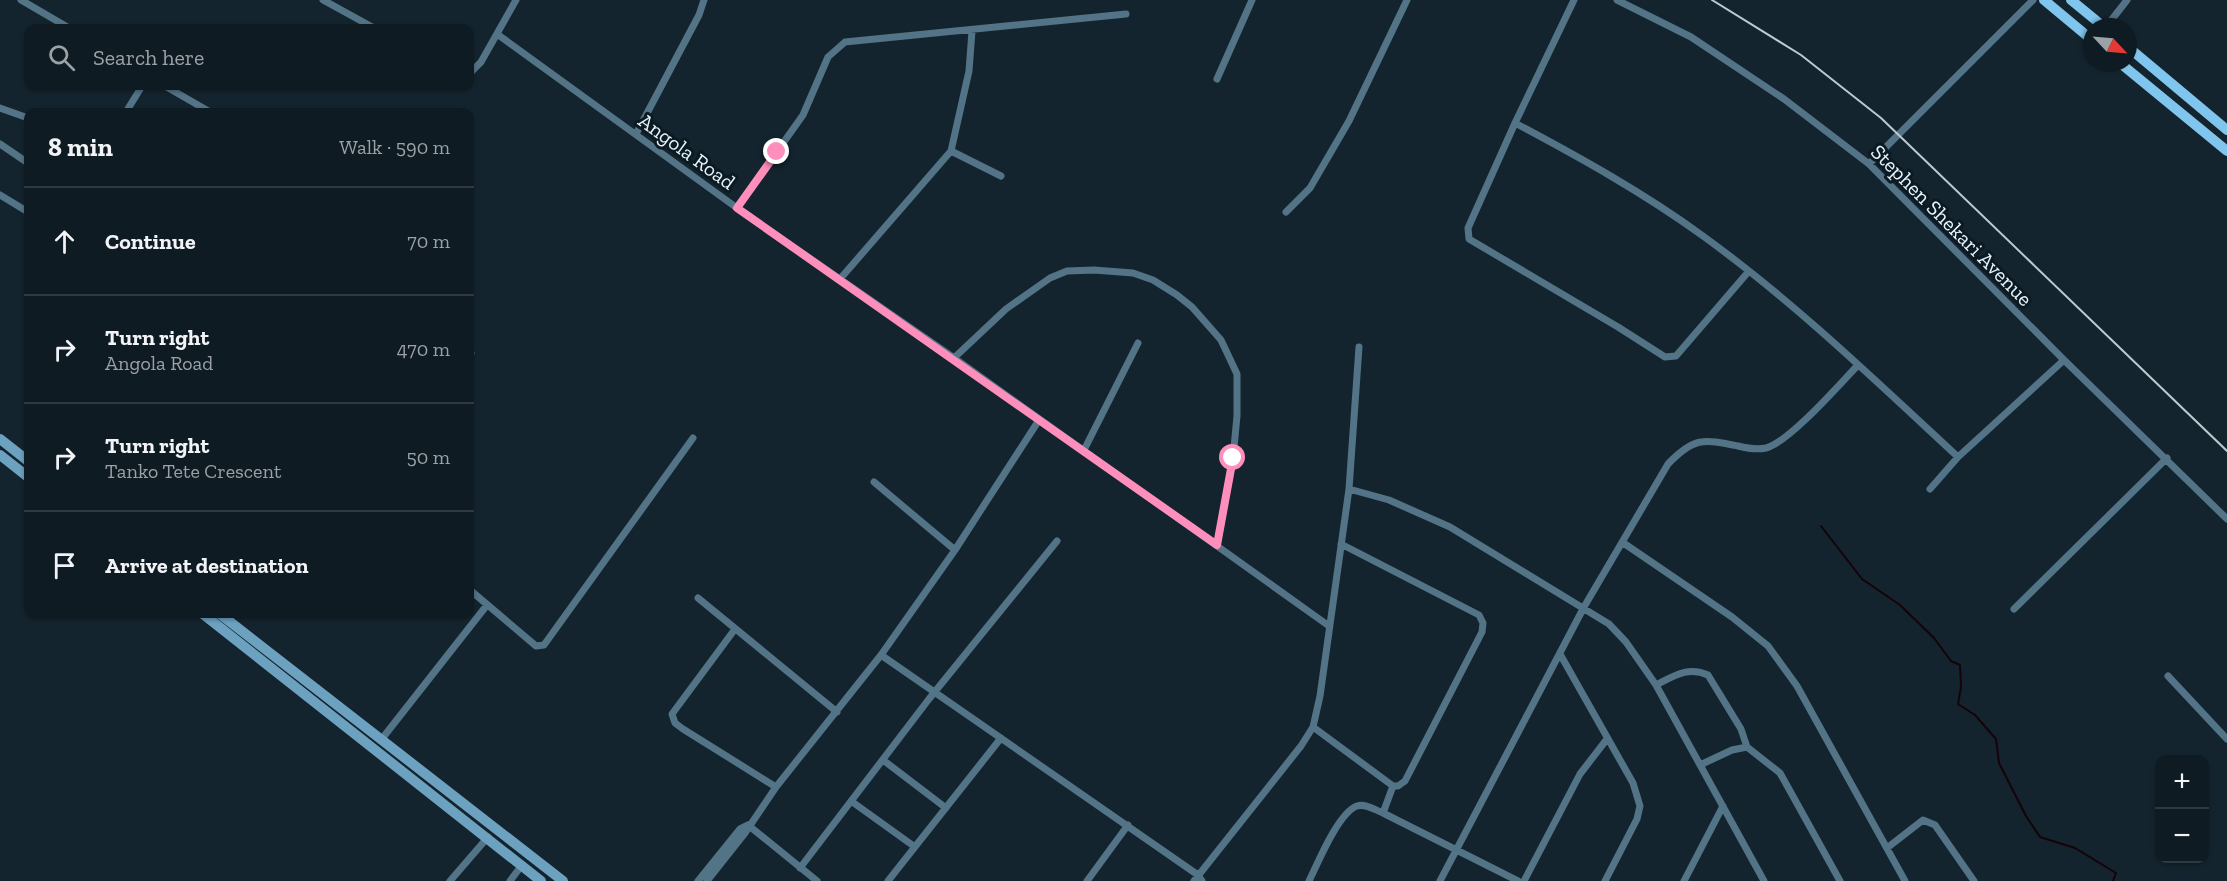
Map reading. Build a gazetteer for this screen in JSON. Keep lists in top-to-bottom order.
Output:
{
  "streets": {
    "street": ["Angola Road", "Stephen Shekari Avenue"]
  },
  "north": "bottom right",
  "page": {
    "search": "Search here",
    "heading": ["8 min", "Walk · 590 m"],
    "list": [
      ["Continue", "70 m"],
      ["Turn right", "Angola Road", "470 m"],
      ["Turn right", "Tanko Tete Crescent", "50 m"],
      "Arrive at destination"
    ],
    "map_buttons": ["+", "−"]
  }
}
